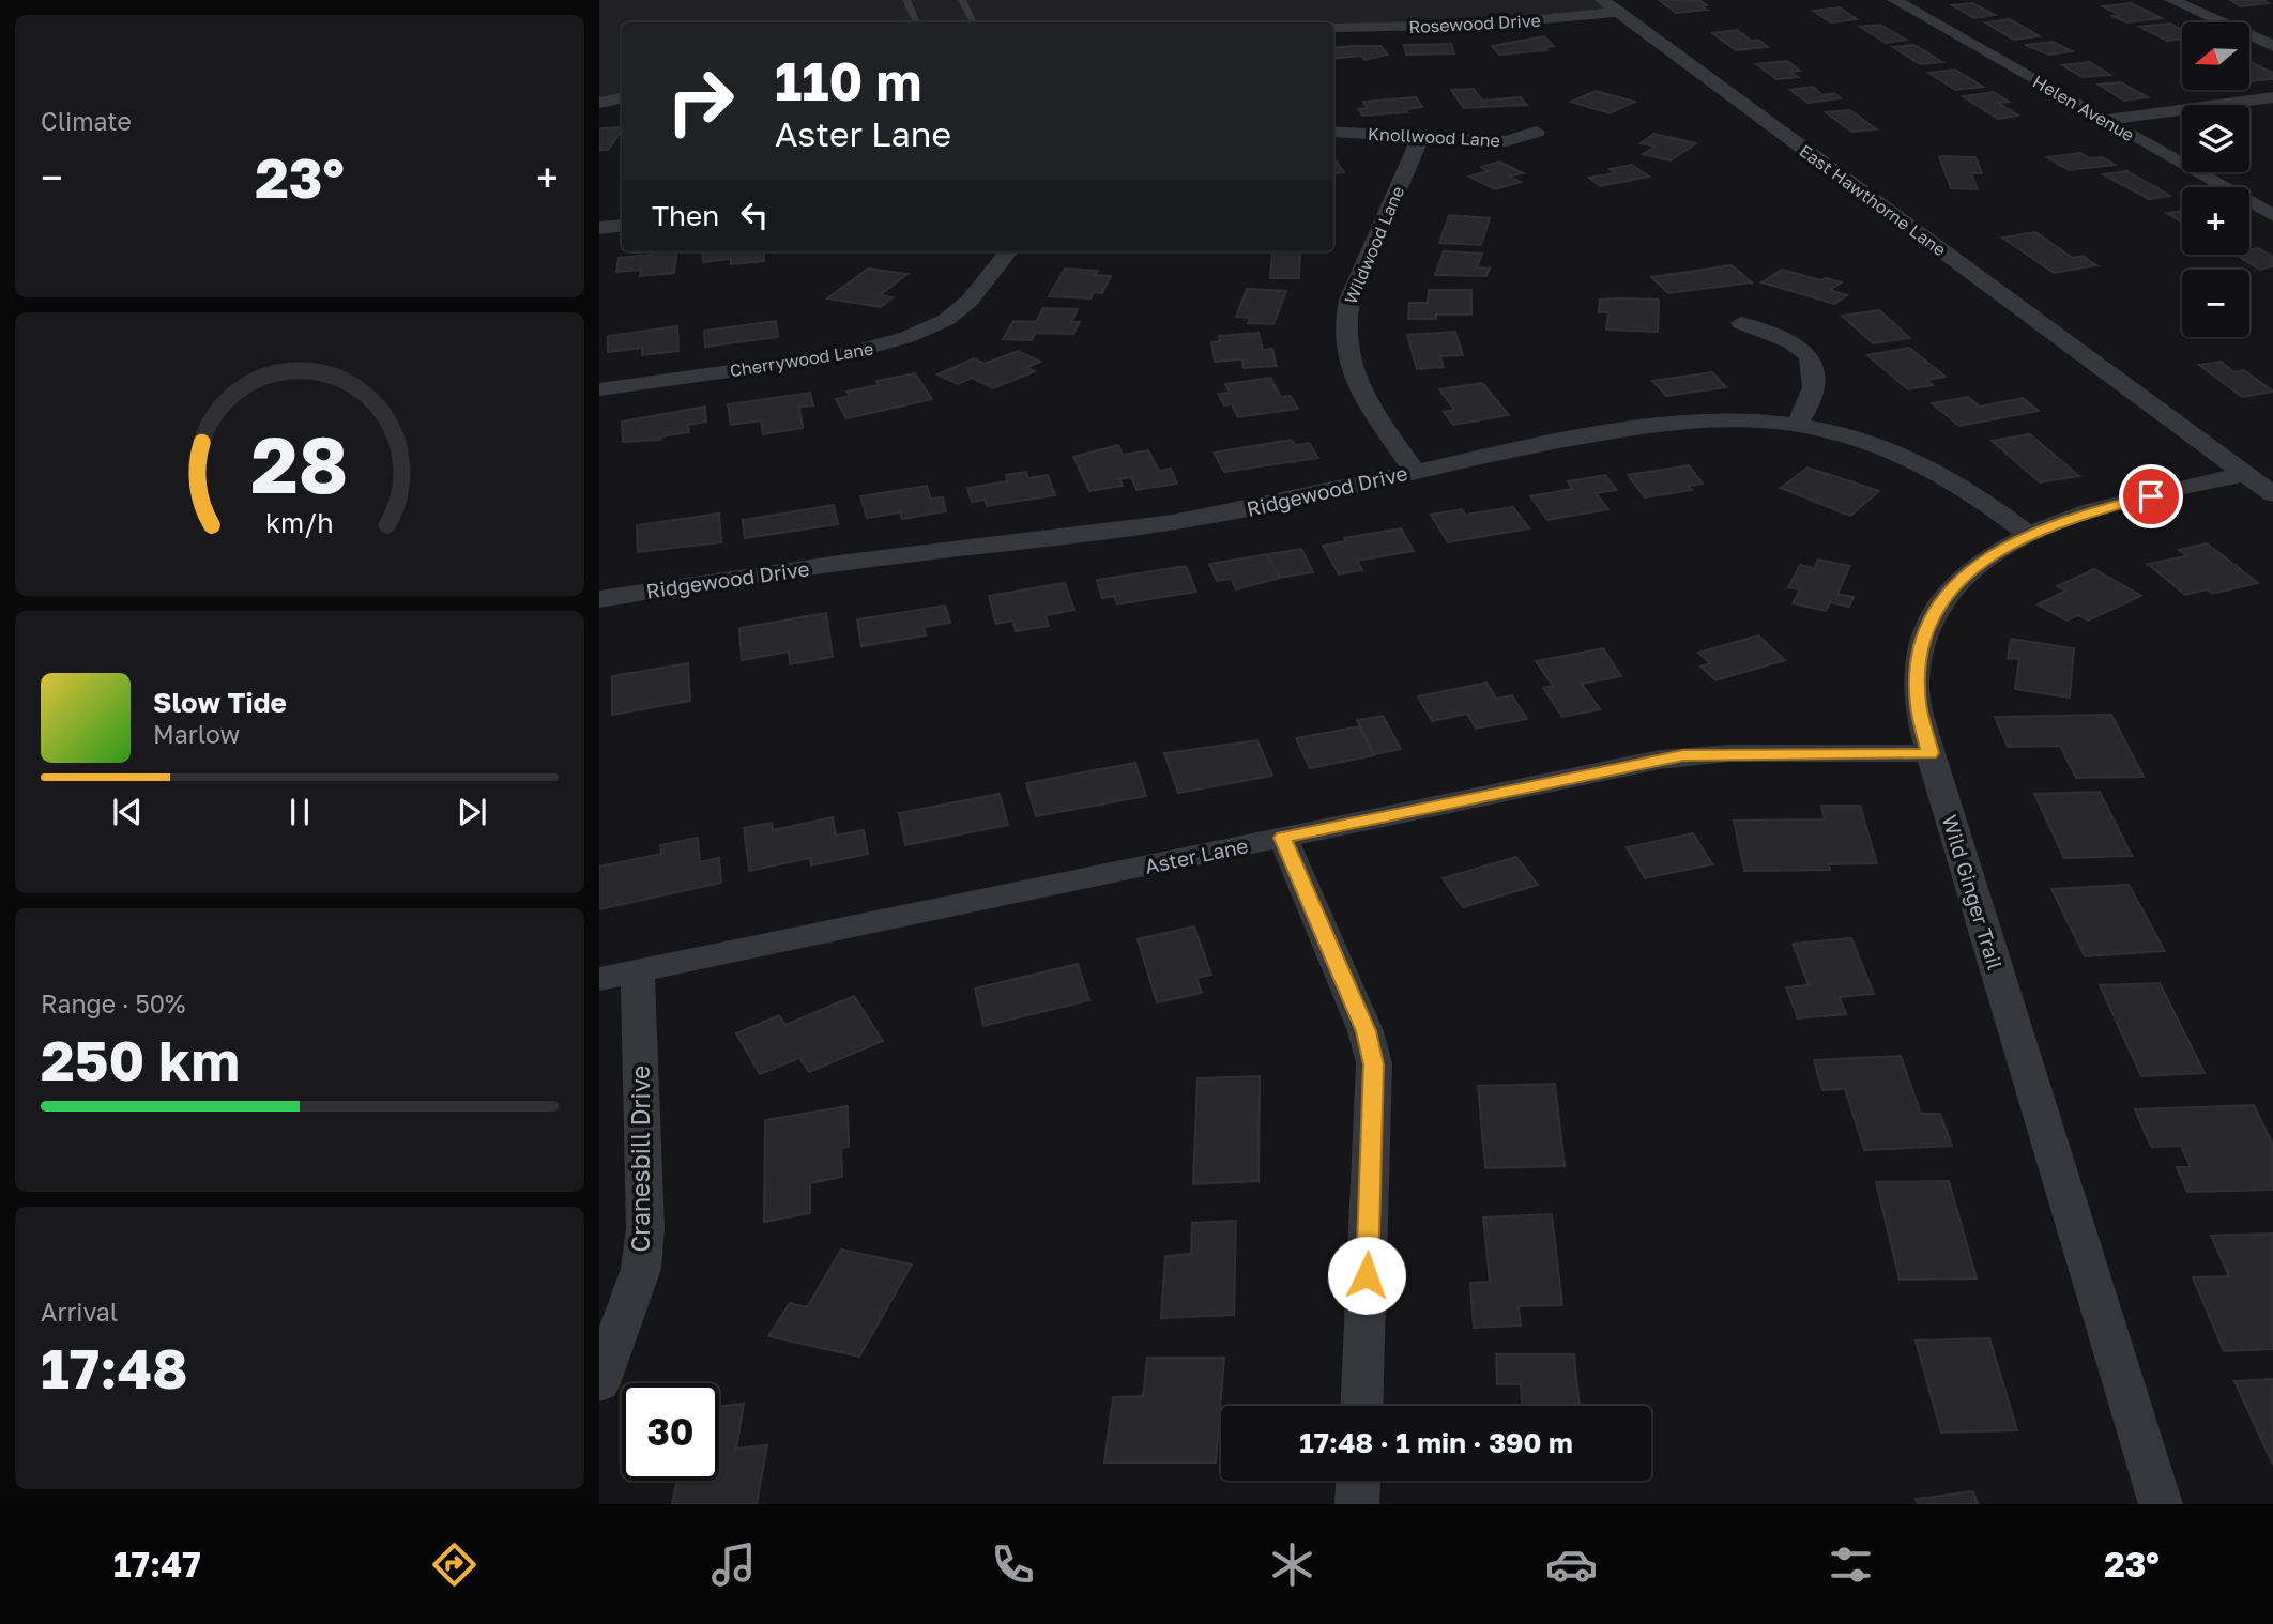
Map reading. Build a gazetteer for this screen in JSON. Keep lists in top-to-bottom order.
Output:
{
  "streets": {
    "street": [
      "Rosewood Drive",
      "Helen Avenue",
      "Knollwood Lane",
      "East Hawthorne Lane",
      "Wildwood Lane",
      "Cherrywood Lane",
      "Ridgewood Drive",
      "Aster Lane",
      "Wild Ginger Trail",
      "Cranesbill Drive"
    ]
  },
  "crossings": [
    ["Rosewood Drive", "East Hawthorne Lane"],
    ["Knollwood Lane", "Wildwood Lane"],
    ["East Hawthorne Lane", "Wild Ginger Trail"],
    ["Wildwood Lane", "Ridgewood Drive"],
    ["Ridgewood Drive", "Wild Ginger Trail"],
    ["Aster Lane", "Wild Ginger Trail"],
    ["Aster Lane", "Cranesbill Drive"]
  ],
  "north": "left",
  "page": {
    "tile": [
      "Climate",
      ["Range · 50%", "250 km"],
      ["Arrival", "17:48"]
    ],
    "map_buttons": ["+", "−"],
    "turn": ["110 m", "Aster Lane"],
    "heat": ["−", "23°", "+"],
    "then": "Then",
    "song": ["Slow Tide", "Marlow"],
    "limit": "30",
    "trip": "17:48 · 1 min · 390 m",
    "tabs": ["17:47", "23°"],
    "gauge": ["28", "km/h"]
  }
}
